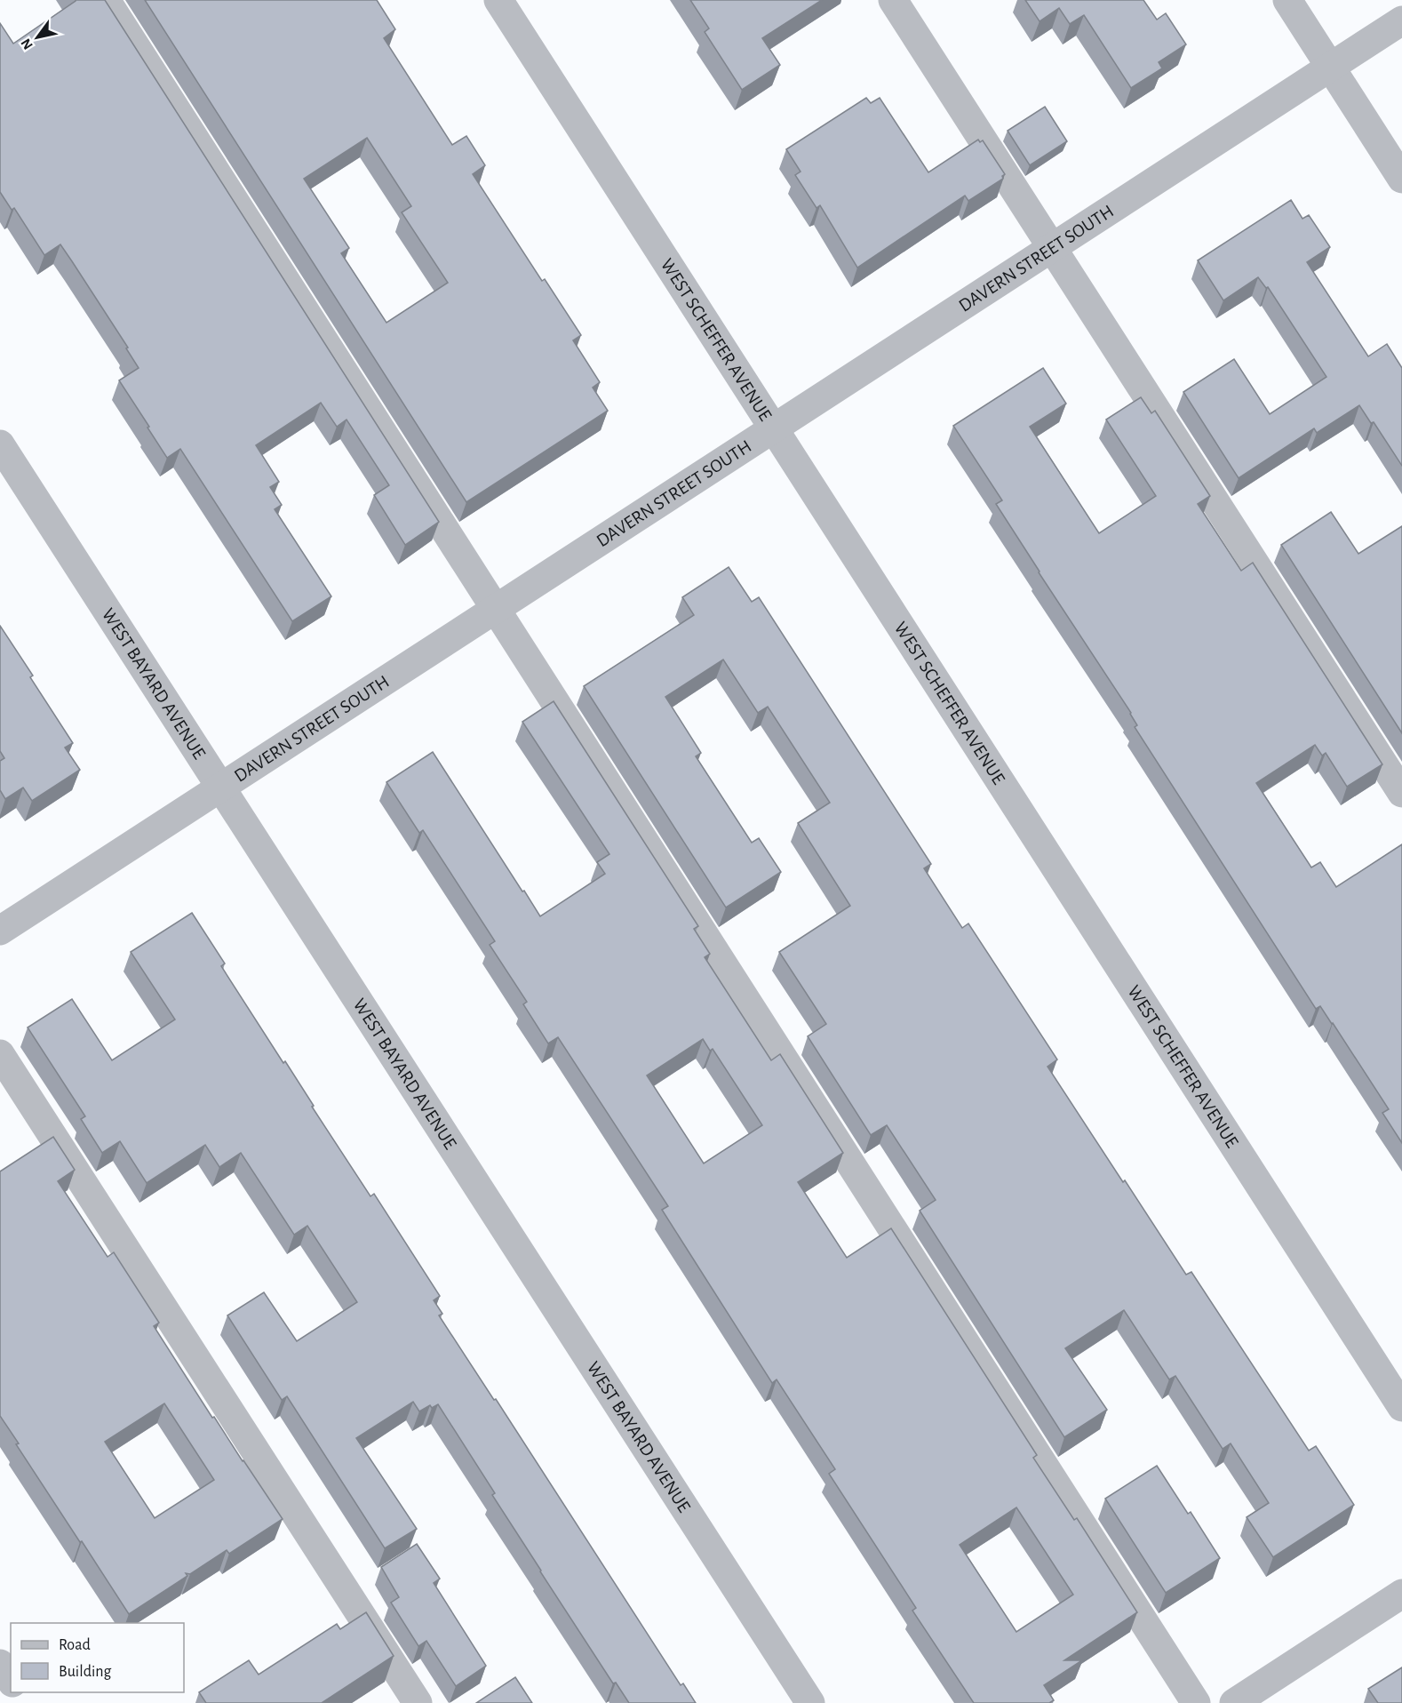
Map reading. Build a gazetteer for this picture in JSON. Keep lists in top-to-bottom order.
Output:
{
  "streets": {
    "street": ["DAVERN STREET SOUTH", "WEST SCHEFFER AVENUE", "WEST BAYARD AVENUE"]
  },
  "crossings": [
    ["DAVERN STREET SOUTH", "WEST SCHEFFER AVENUE"],
    ["DAVERN STREET SOUTH", "WEST BAYARD AVENUE"]
  ],
  "legend": ["Road", "Building"],
  "north": "bottom left"
}
